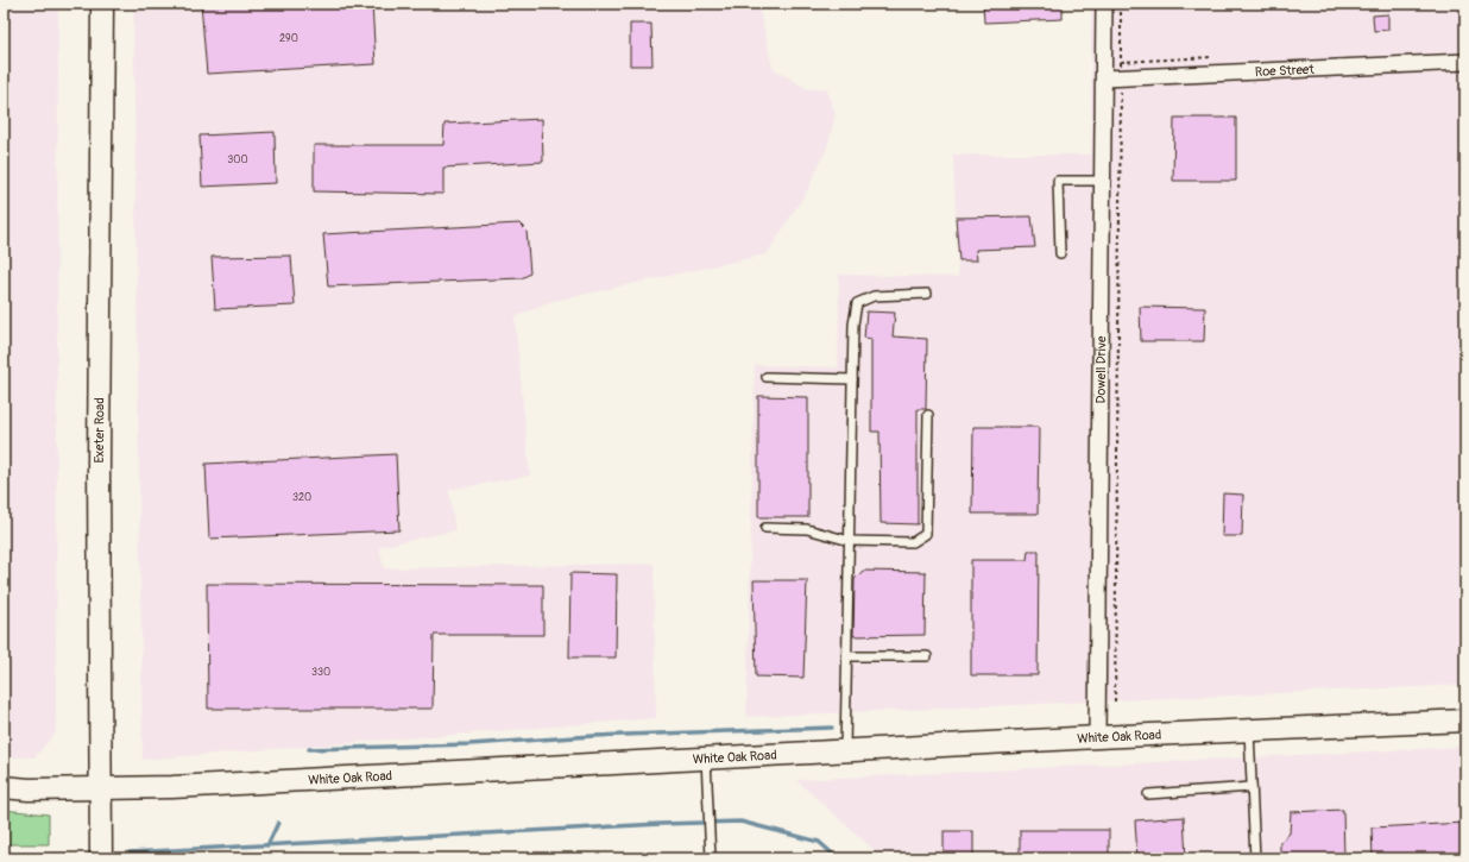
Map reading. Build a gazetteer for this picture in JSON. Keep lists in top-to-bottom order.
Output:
{
  "streets": {
    "street": [
      "Roe Street",
      "Dowell Drive",
      "Exeter Road",
      "White Oak Road"
    ]
  },
  "crossings": [
    ["Roe Street", "Dowell Drive"],
    ["Dowell Drive", "White Oak Road"],
    ["Exeter Road", "White Oak Road"]
  ],
  "house_numbers": [
    "290",
    "300",
    "320",
    "330"
  ]
}
